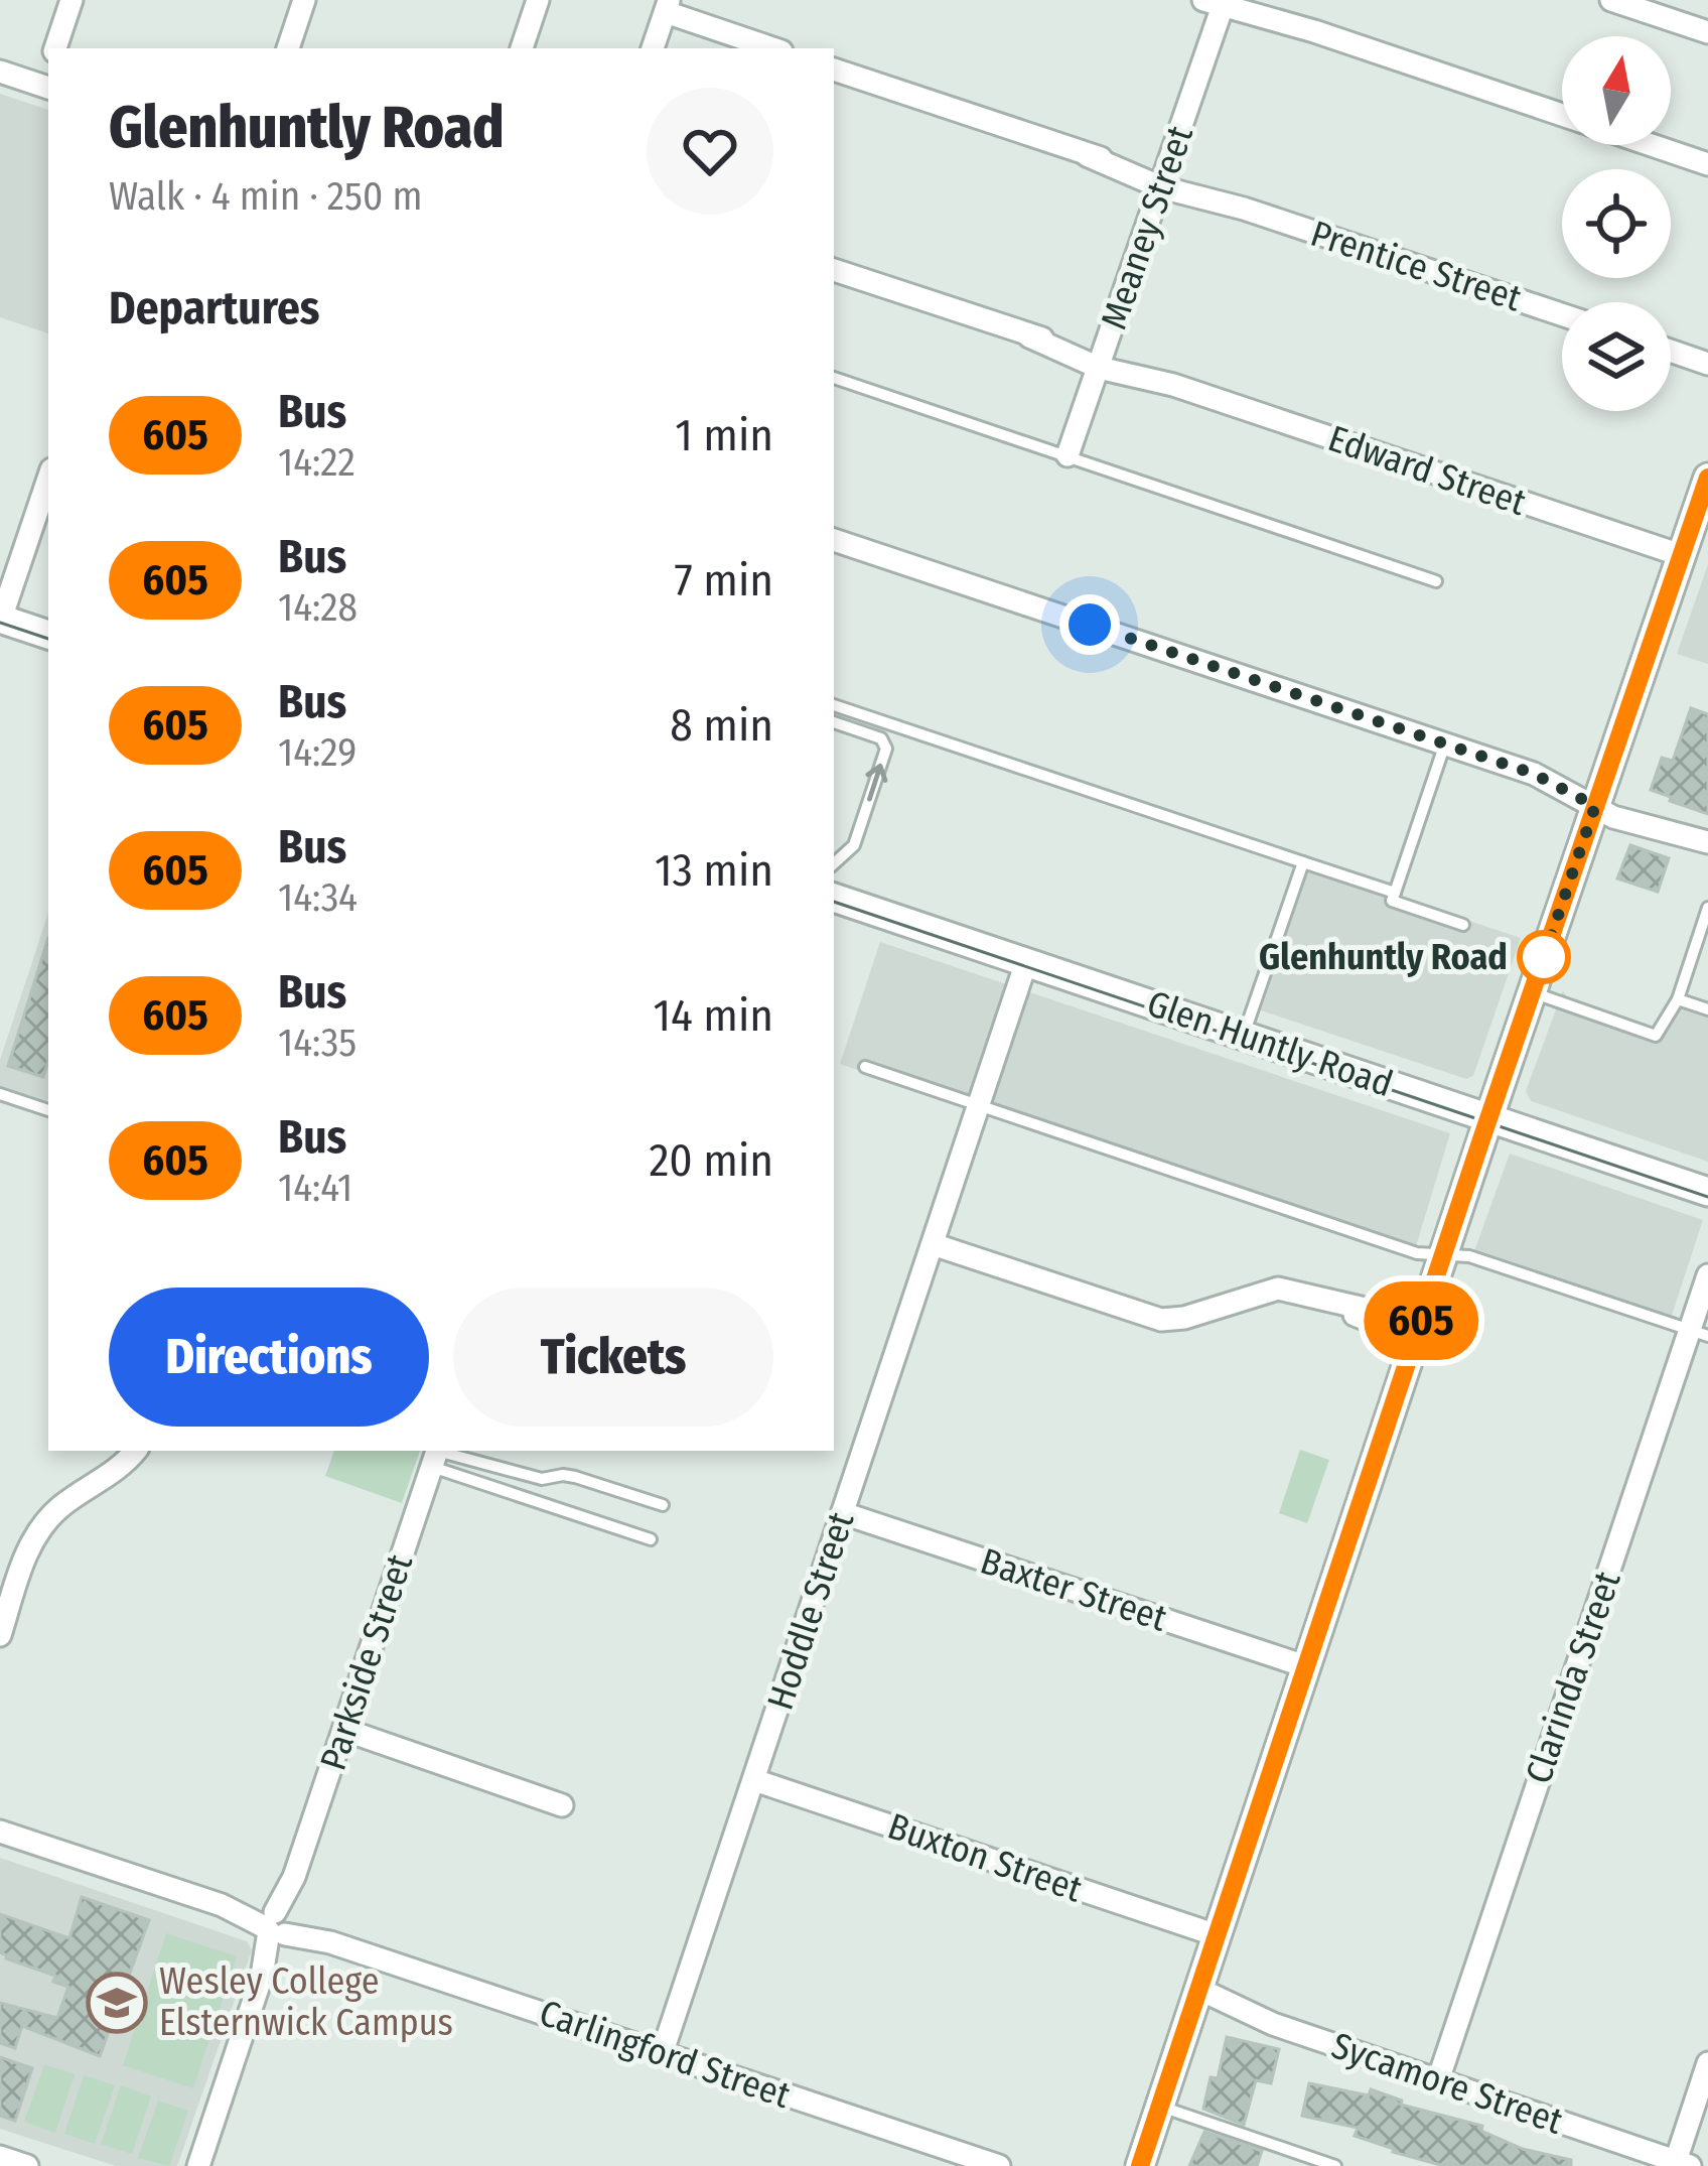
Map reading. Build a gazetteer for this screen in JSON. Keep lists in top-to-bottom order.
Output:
{
  "streets": {
    "street": [
      "Meaney Street",
      "Prentice Street",
      "Edward Street",
      "Glen Huntly Road",
      "Baxter Street",
      "Hoddle Street",
      "Parkside Street",
      "Clarinda Street",
      "Buxton Street",
      "Carlingford Street",
      "Sycamore Street"
    ]
  },
  "crossings": [
    ["Meaney Street", "Prentice Street"],
    ["Meaney Street", "Edward Street"],
    ["Glen Huntly Road", "Hoddle Street"],
    ["Baxter Street", "Hoddle Street"],
    ["Hoddle Street", "Buxton Street"],
    ["Hoddle Street", "Carlingford Street"],
    ["Parkside Street", "Carlingford Street"],
    ["Clarinda Street", "Sycamore Street"]
  ],
  "places": {
    "other": ["Glenhuntly Road"],
    "school or university": ["Wesley College Elsternwick Campus"]
  },
  "lines": ["bus line 605"],
  "north": "top",
  "page": {
    "on_map": "605",
    "heading": [
      ["Glenhuntly Road", "Walk · 4 min · 250 m"],
      "Departures"
    ],
    "list": [
      {
        "mark": "605",
        "name": "Bus",
        "note": "14:22",
        "value": "1 min"
      },
      {
        "mark": "605",
        "name": "Bus",
        "note": "14:28",
        "value": "7 min"
      },
      {
        "mark": "605",
        "name": "Bus",
        "note": "14:29",
        "value": "8 min"
      },
      {
        "mark": "605",
        "name": "Bus",
        "note": "14:34",
        "value": "13 min"
      },
      {
        "mark": "605",
        "name": "Bus",
        "note": "14:35",
        "value": "14 min"
      },
      {
        "mark": "605",
        "name": "Bus",
        "note": "14:41",
        "value": "20 min"
      }
    ],
    "buttons": ["Directions", "Tickets"]
  }
}
